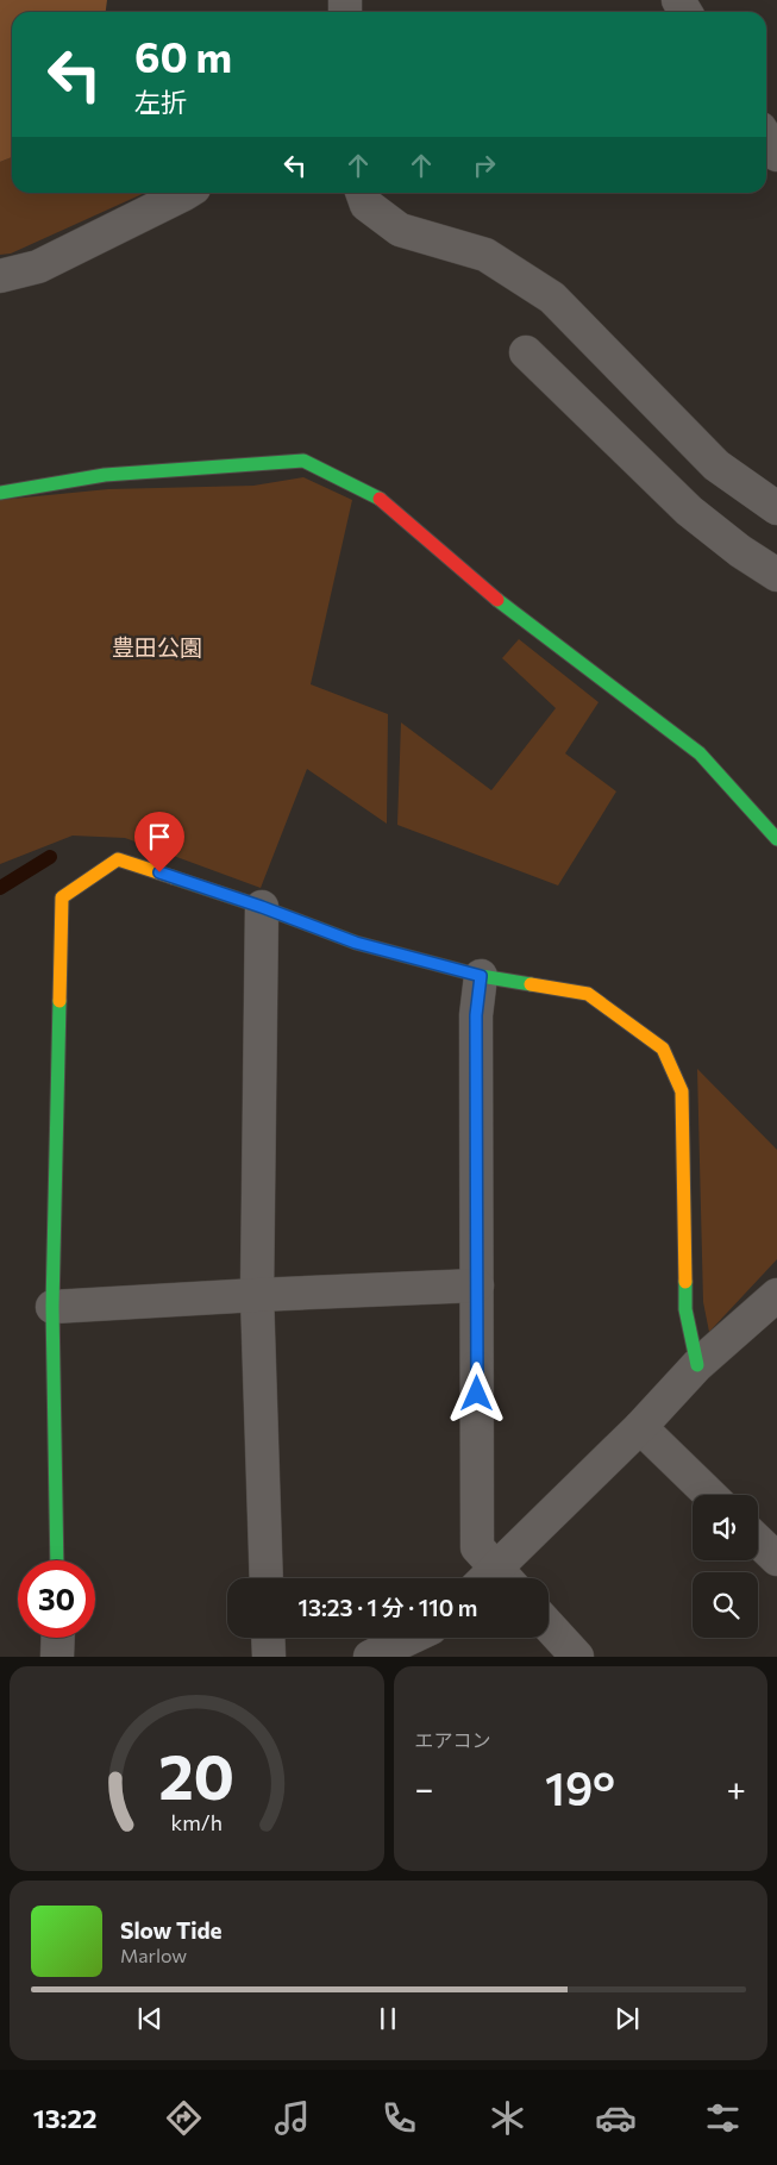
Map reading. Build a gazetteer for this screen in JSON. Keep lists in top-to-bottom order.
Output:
{
  "parks": ["豊田公園"],
  "page": {
    "turn": ["60 m", "左折"],
    "limit": "30",
    "trip": "13:23 · 1 分 · 110 m",
    "tile": "エアコン",
    "heat": ["−", "19°", "+"],
    "song": ["Slow Tide", "Marlow"],
    "tabs": "13:22",
    "gauge": ["20", "km/h"]
  }
}
